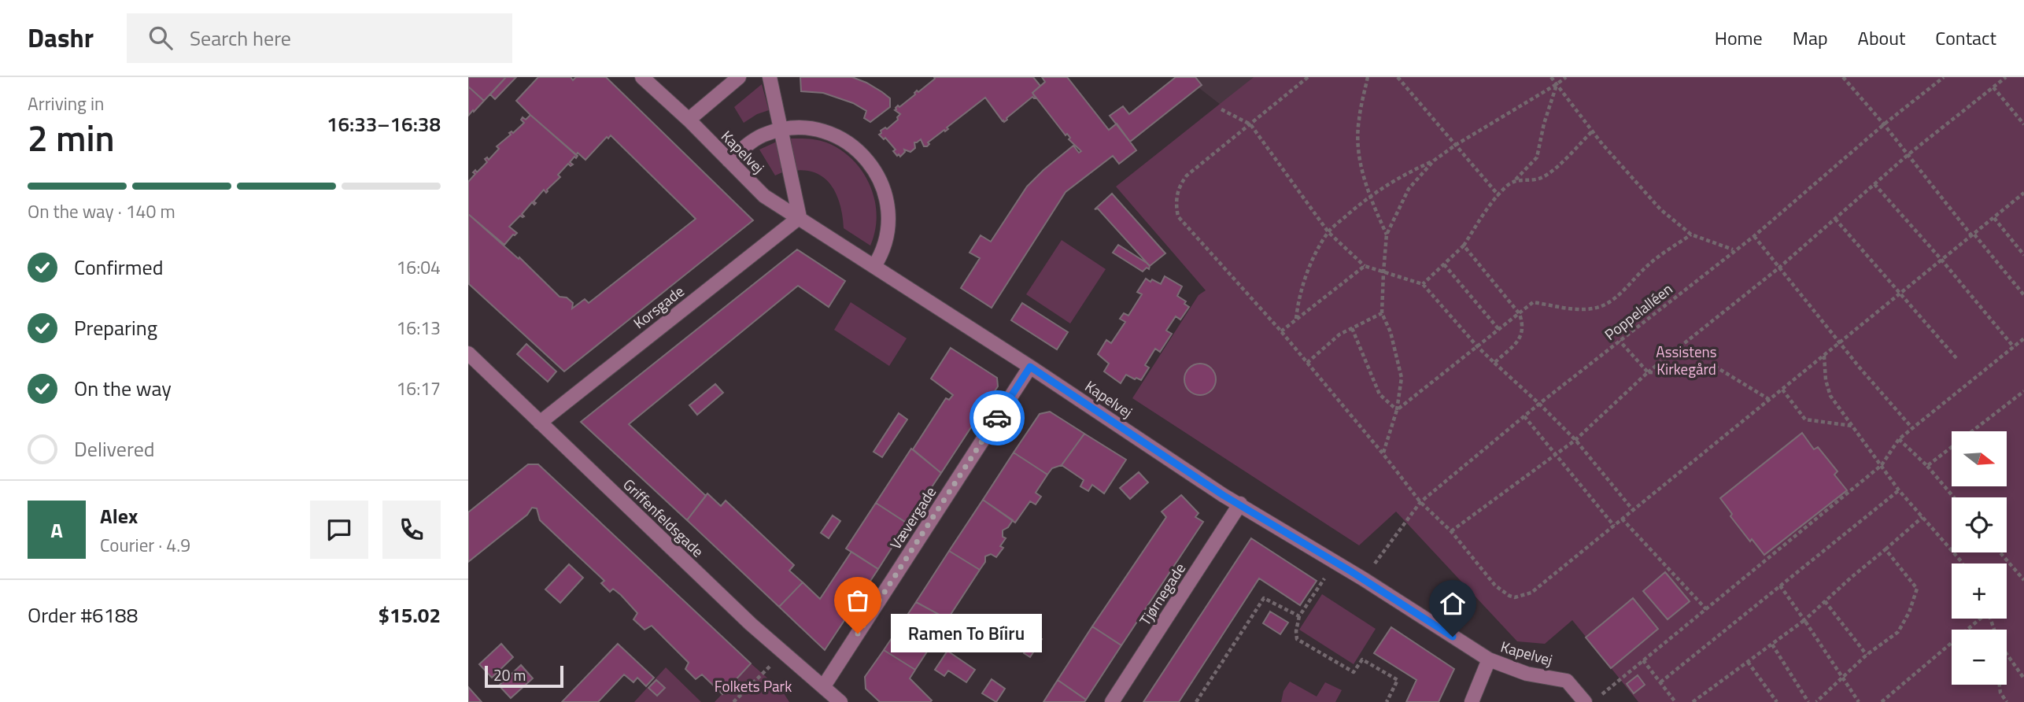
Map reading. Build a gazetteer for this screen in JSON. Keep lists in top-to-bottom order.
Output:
{
  "streets": {
    "street": [
      "Kapelvej",
      "Korsgade",
      "Griffenfeldsgade",
      "Vævergade",
      "Tjørnegade"
    ],
    "path": ["Poppelalléen"]
  },
  "crossings": [
    ["Kapelvej", "Korsgade"],
    ["Kapelvej", "Poppelalléen"],
    ["Kapelvej", "Vævergade"],
    ["Kapelvej", "Tjørnegade"],
    ["Korsgade", "Griffenfeldsgade"],
    ["Griffenfeldsgade", "Vævergade"]
  ],
  "parks": ["Assistens Kirkegård", "Folkets Park"],
  "places": ["Ramen To Bíiru"],
  "scale_bar": "20 m",
  "north": "right",
  "page": {
    "header": "Dashr",
    "search": "Search here",
    "nav": [
      "Home",
      "Map",
      "About",
      "Contact"
    ],
    "heading": ["2 min", "Arriving in", "16:33–16:38"],
    "panel": [
      "Alex",
      "Courier · 4.9",
      "Order #6188",
      "$15.02"
    ],
    "bar": "On the way · 140 m",
    "list": [
      ["Confirmed", "16:04"],
      ["Preparing", "16:13"],
      ["On the way", "16:17"],
      "Delivered"
    ],
    "map_buttons": ["+", "−"],
    "round": "A",
    "bubble": "Ramen To Bíiru",
    "scale": "20 m"
  }
}
